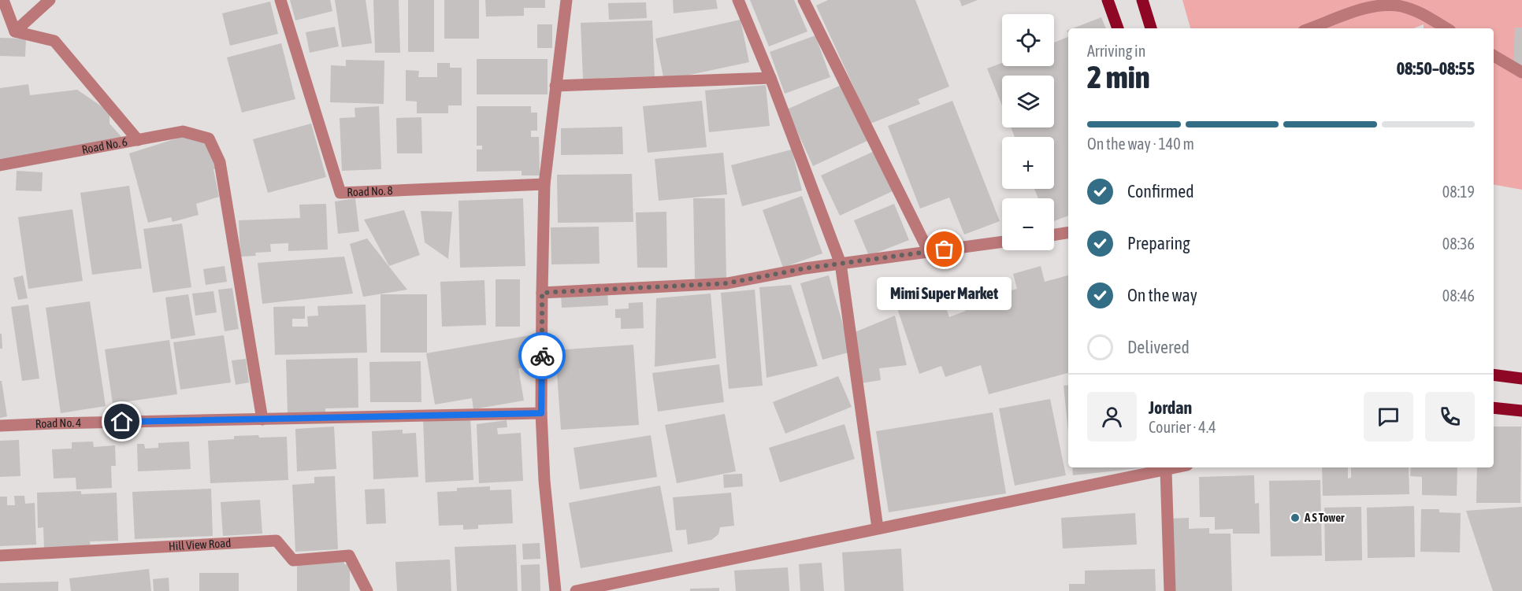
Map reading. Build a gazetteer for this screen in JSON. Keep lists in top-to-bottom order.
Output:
{
  "streets": {
    "street": [
      "Road No. 6",
      "Road No. 8",
      "Road No. 4",
      "Hill View Road"
    ]
  },
  "crossings": [
    ["Road No. 6", "Road No. 4"]
  ],
  "places": ["Mimi Super Market", "A S Tower"],
  "page": {
    "map_buttons": ["+", "−"],
    "heading": ["2 min", "Arriving in", "08:50–08:55"],
    "panel": ["Jordan", "Courier · 4.4"],
    "bar": "On the way · 140 m",
    "list": [
      ["Confirmed", "08:19"],
      ["Preparing", "08:36"],
      ["On the way", "08:46"],
      "Delivered"
    ],
    "bubble": "Mimi Super Market"
  }
}
